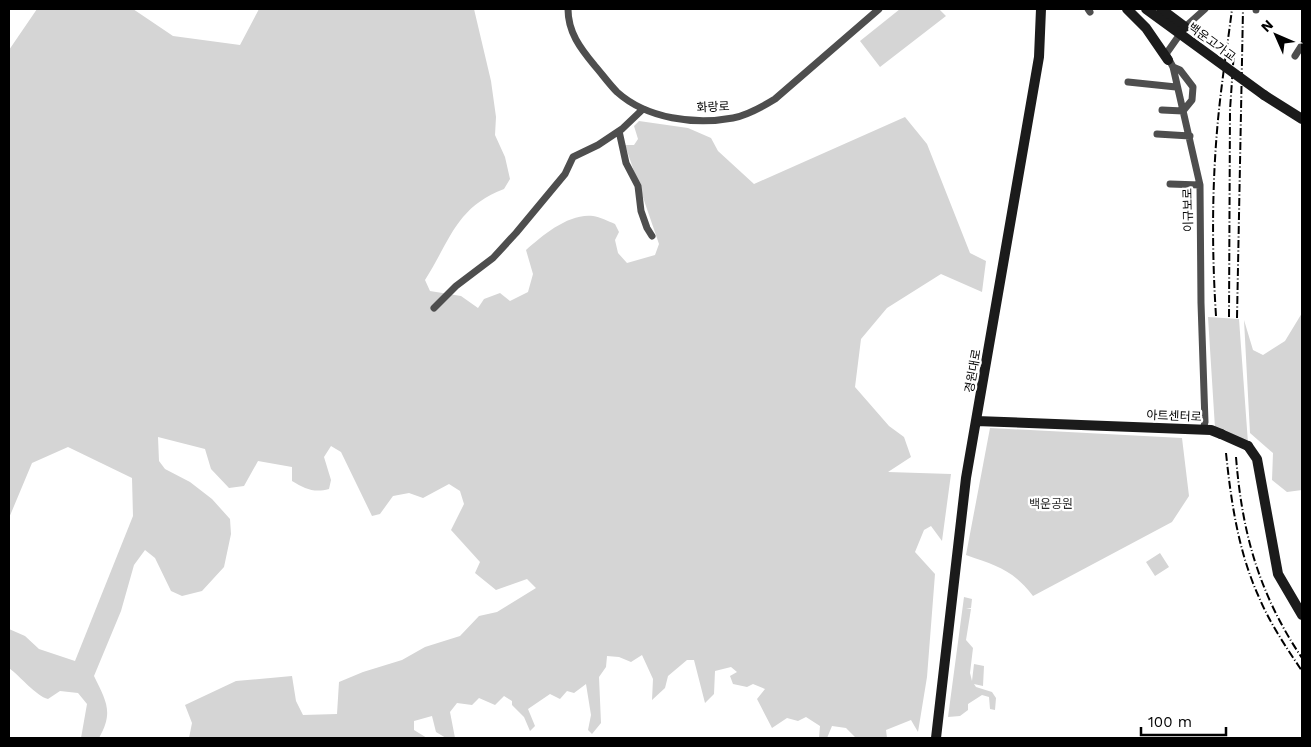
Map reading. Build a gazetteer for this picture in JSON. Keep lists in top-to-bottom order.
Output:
{
  "streets": {
    "main road": ["백운고가교", "경원대로", "아트센터로"],
    "street": ["화랑로", "이규보로"]
  },
  "crossings": [
    ["이규보로", "아트센터로"],
    ["경원대로", "아트센터로"]
  ],
  "parks": ["백운공원"],
  "scale_bar": "100 m",
  "north": "top left"
}
